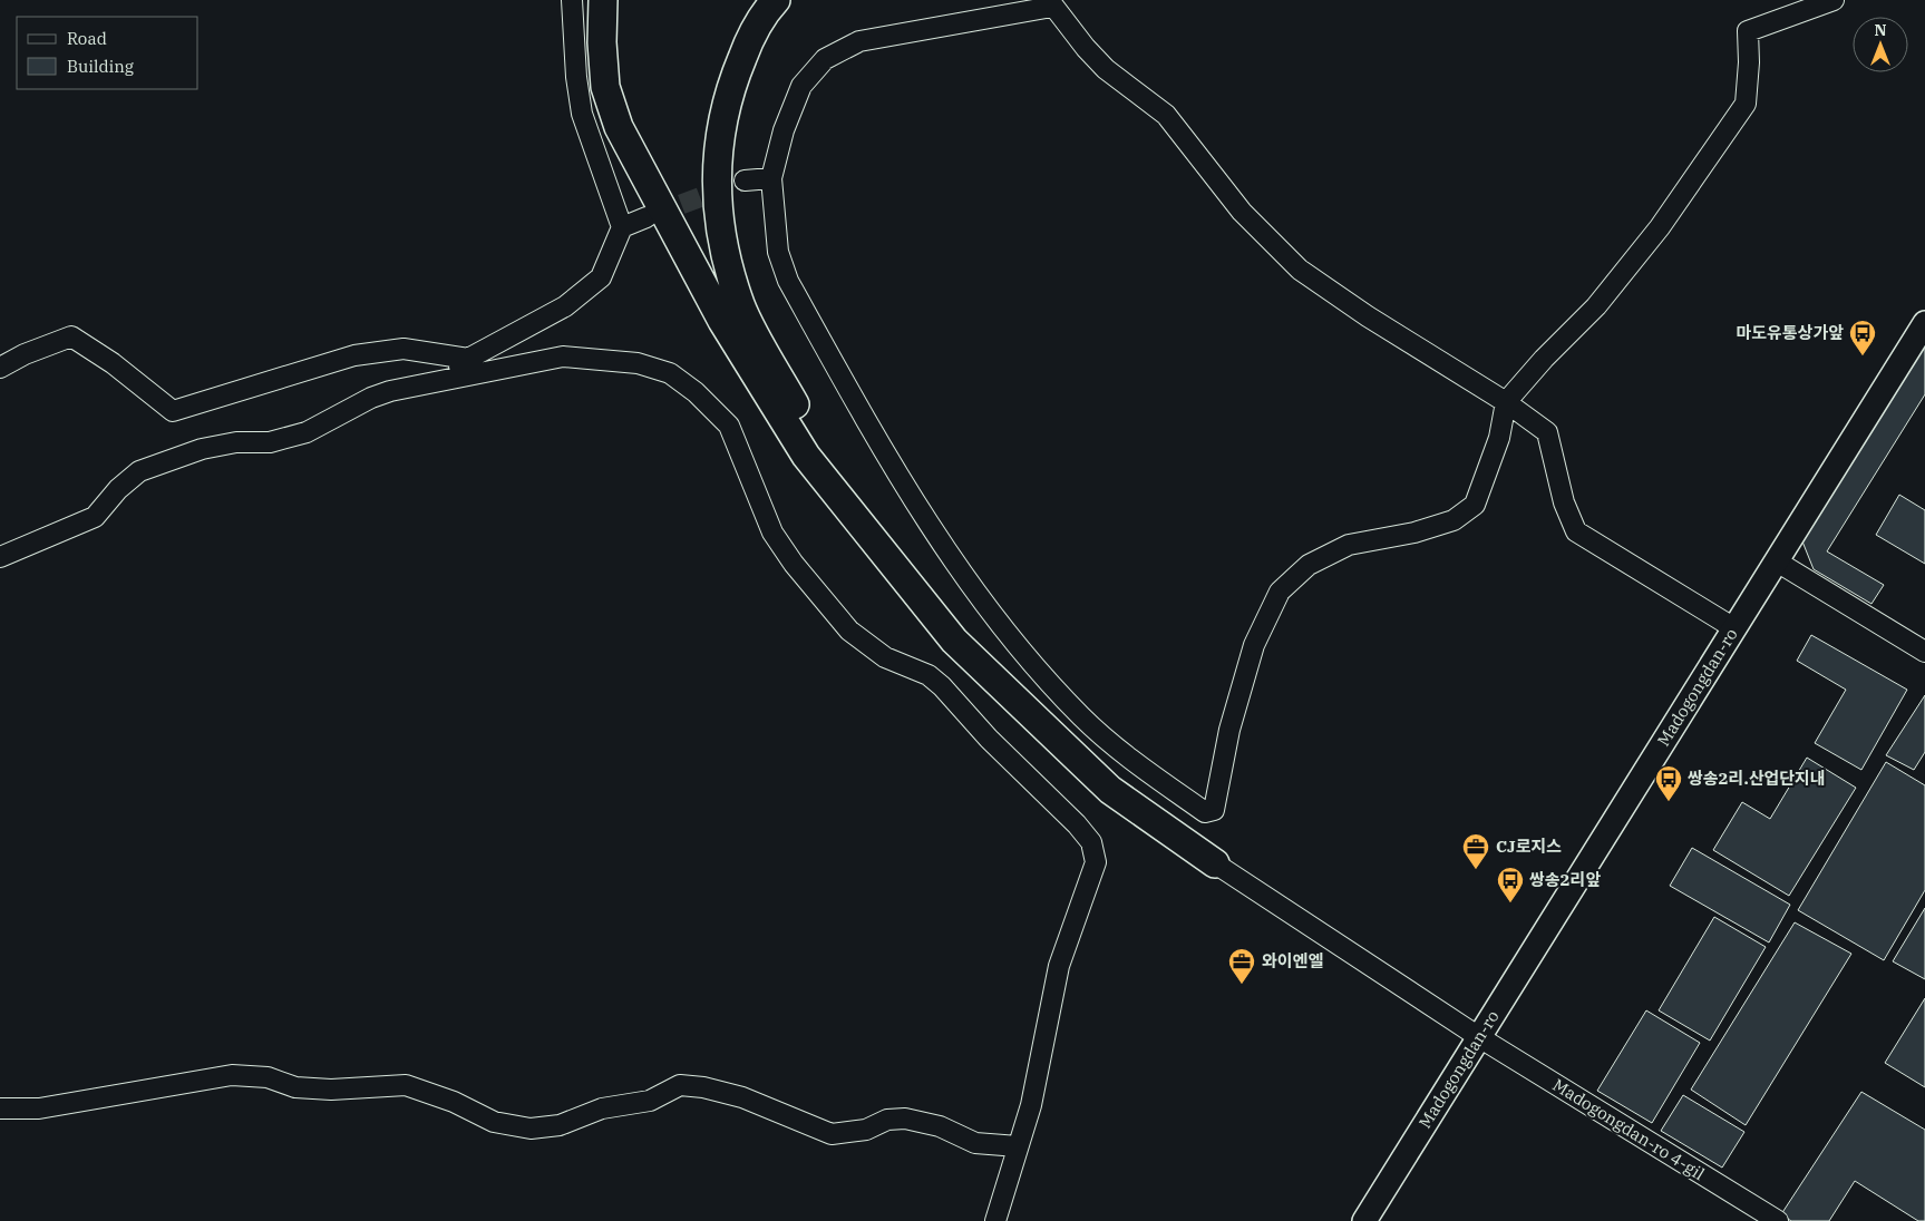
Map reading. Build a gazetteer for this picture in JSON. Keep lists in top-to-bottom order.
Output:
{
  "streets": {
    "main road": ["Madogongdan-ro"],
    "street": ["Madogongdan-ro 4-gil"]
  },
  "crossings": [
    ["Madogongdan-ro", "Madogongdan-ro 4-gil"]
  ],
  "places": {
    "bus stop": ["마도유통상가앞", "쌍송2리.산업단지내", "쌍송2리앞"],
    "office": ["CJ로지스", "와이엔엘"]
  },
  "legend": ["Road", "Building"],
  "north": "top"
}
